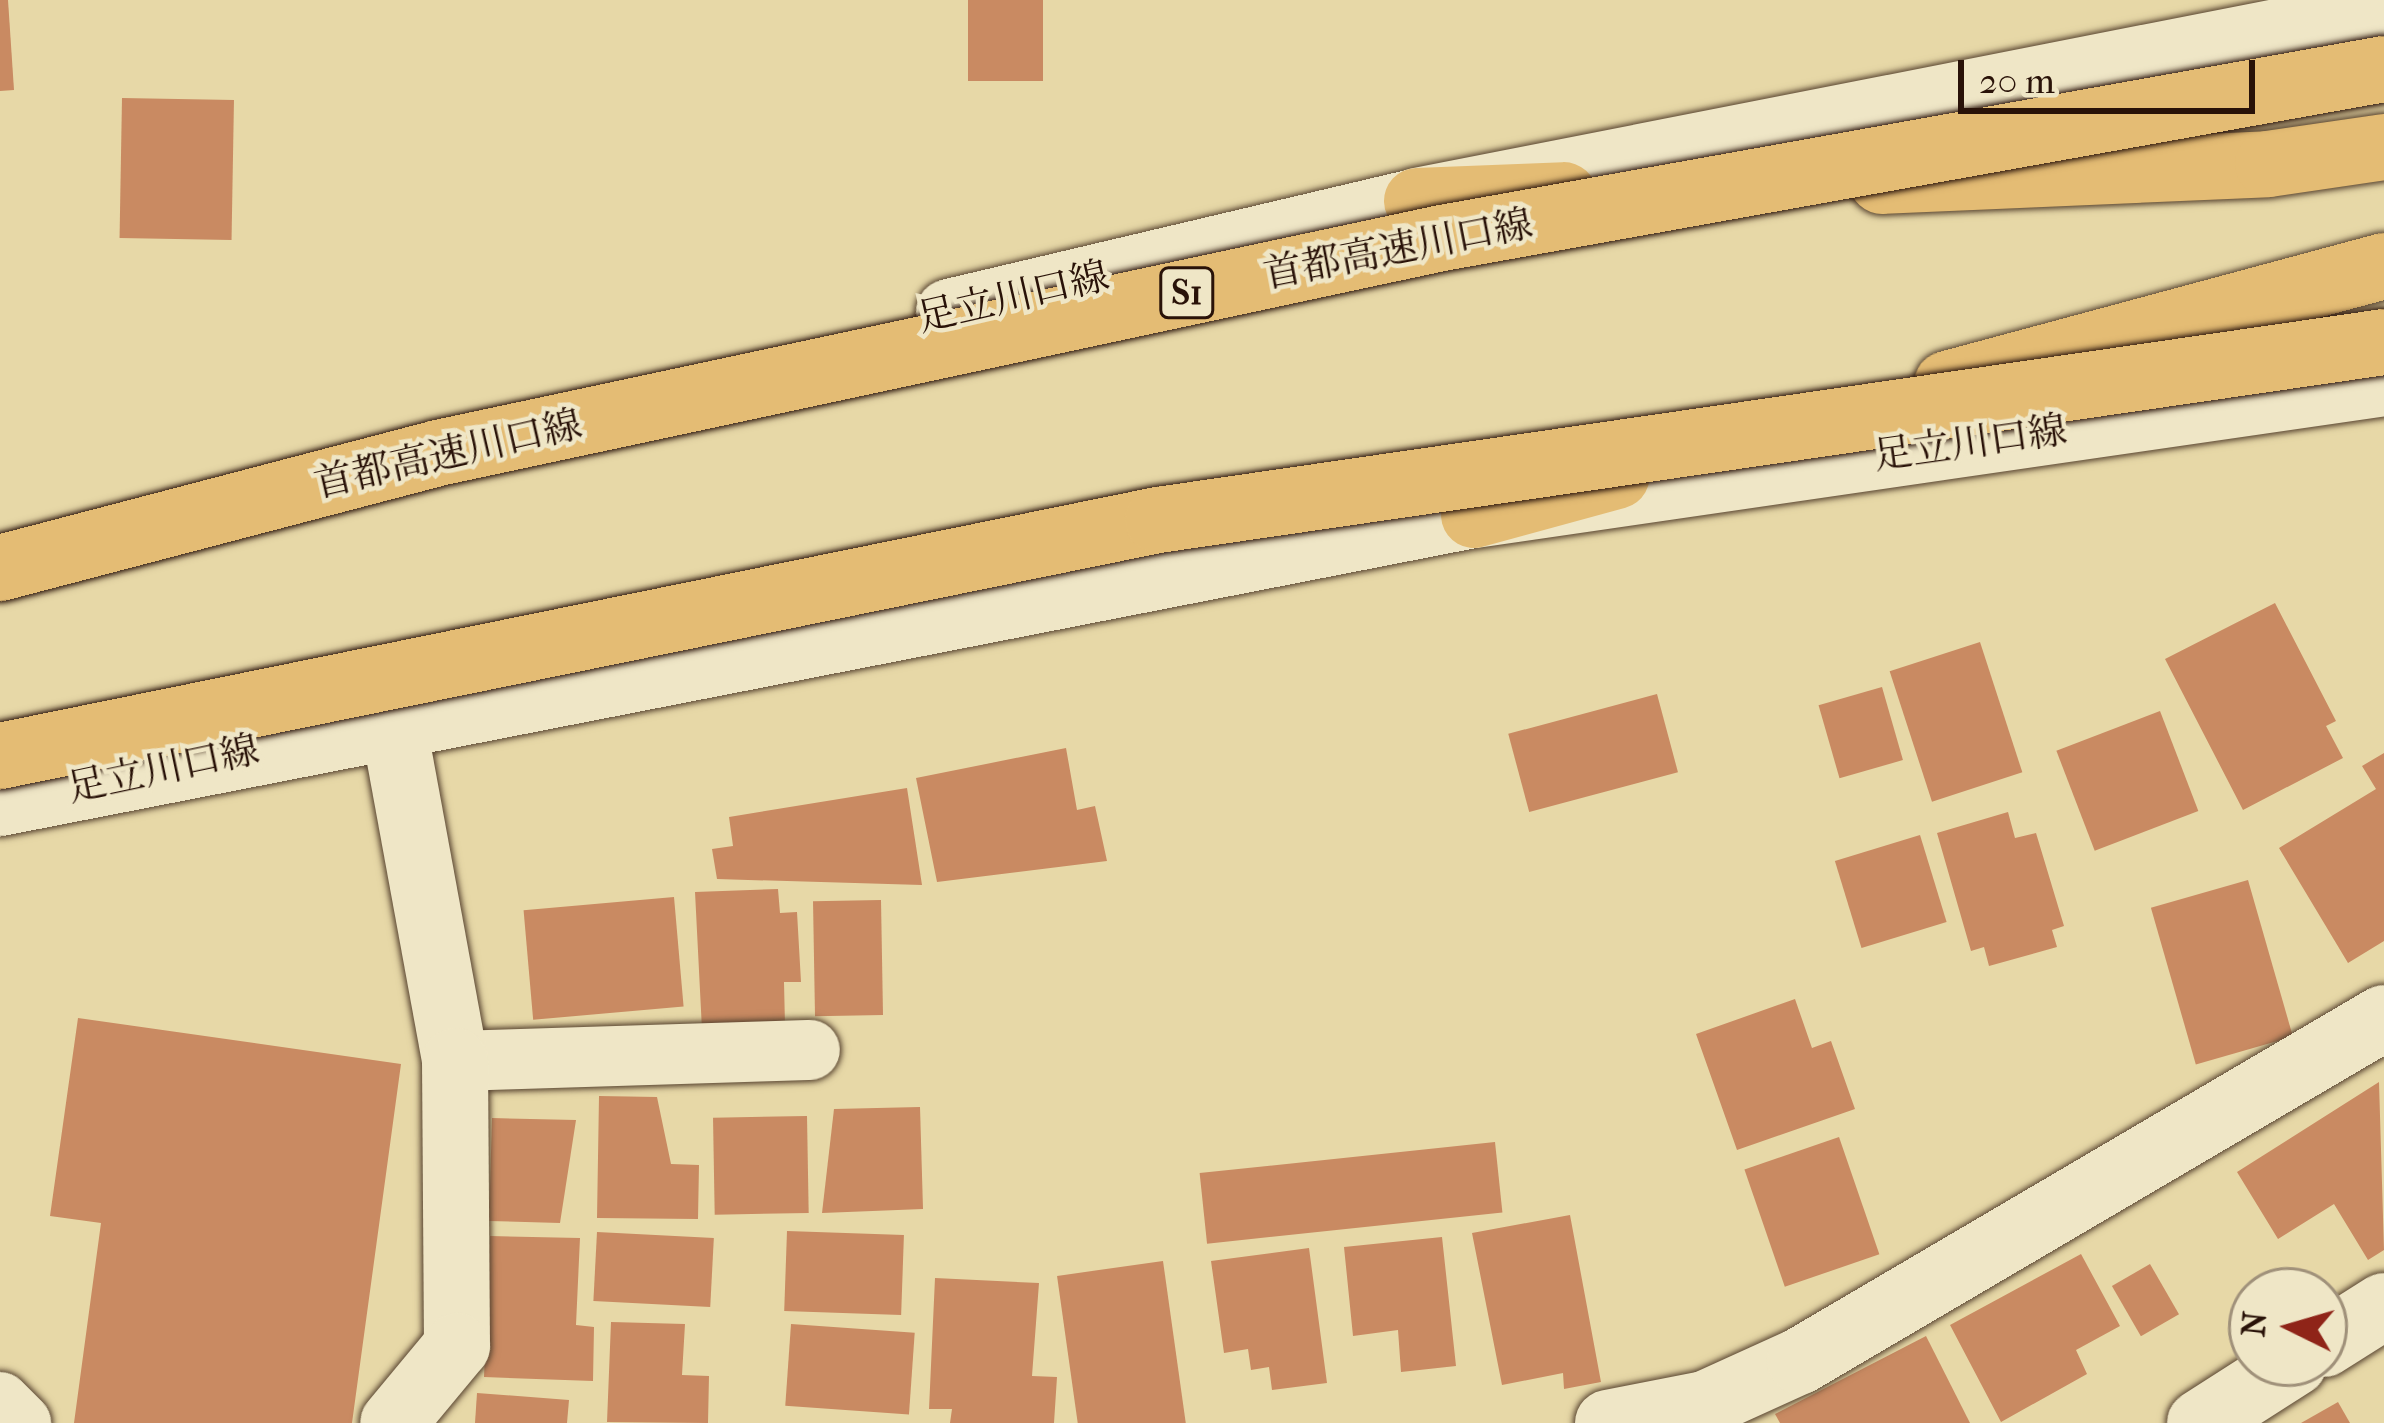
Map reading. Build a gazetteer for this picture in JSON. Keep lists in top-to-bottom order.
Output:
{
  "streets": {
    "highway": ["首都高速川口線", "S1"],
    "main road": ["足立川口線"]
  },
  "crossings": [
    ["首都高速川口線", "足立川口線"]
  ],
  "scale_bar": "20 m",
  "north": "left"
}
